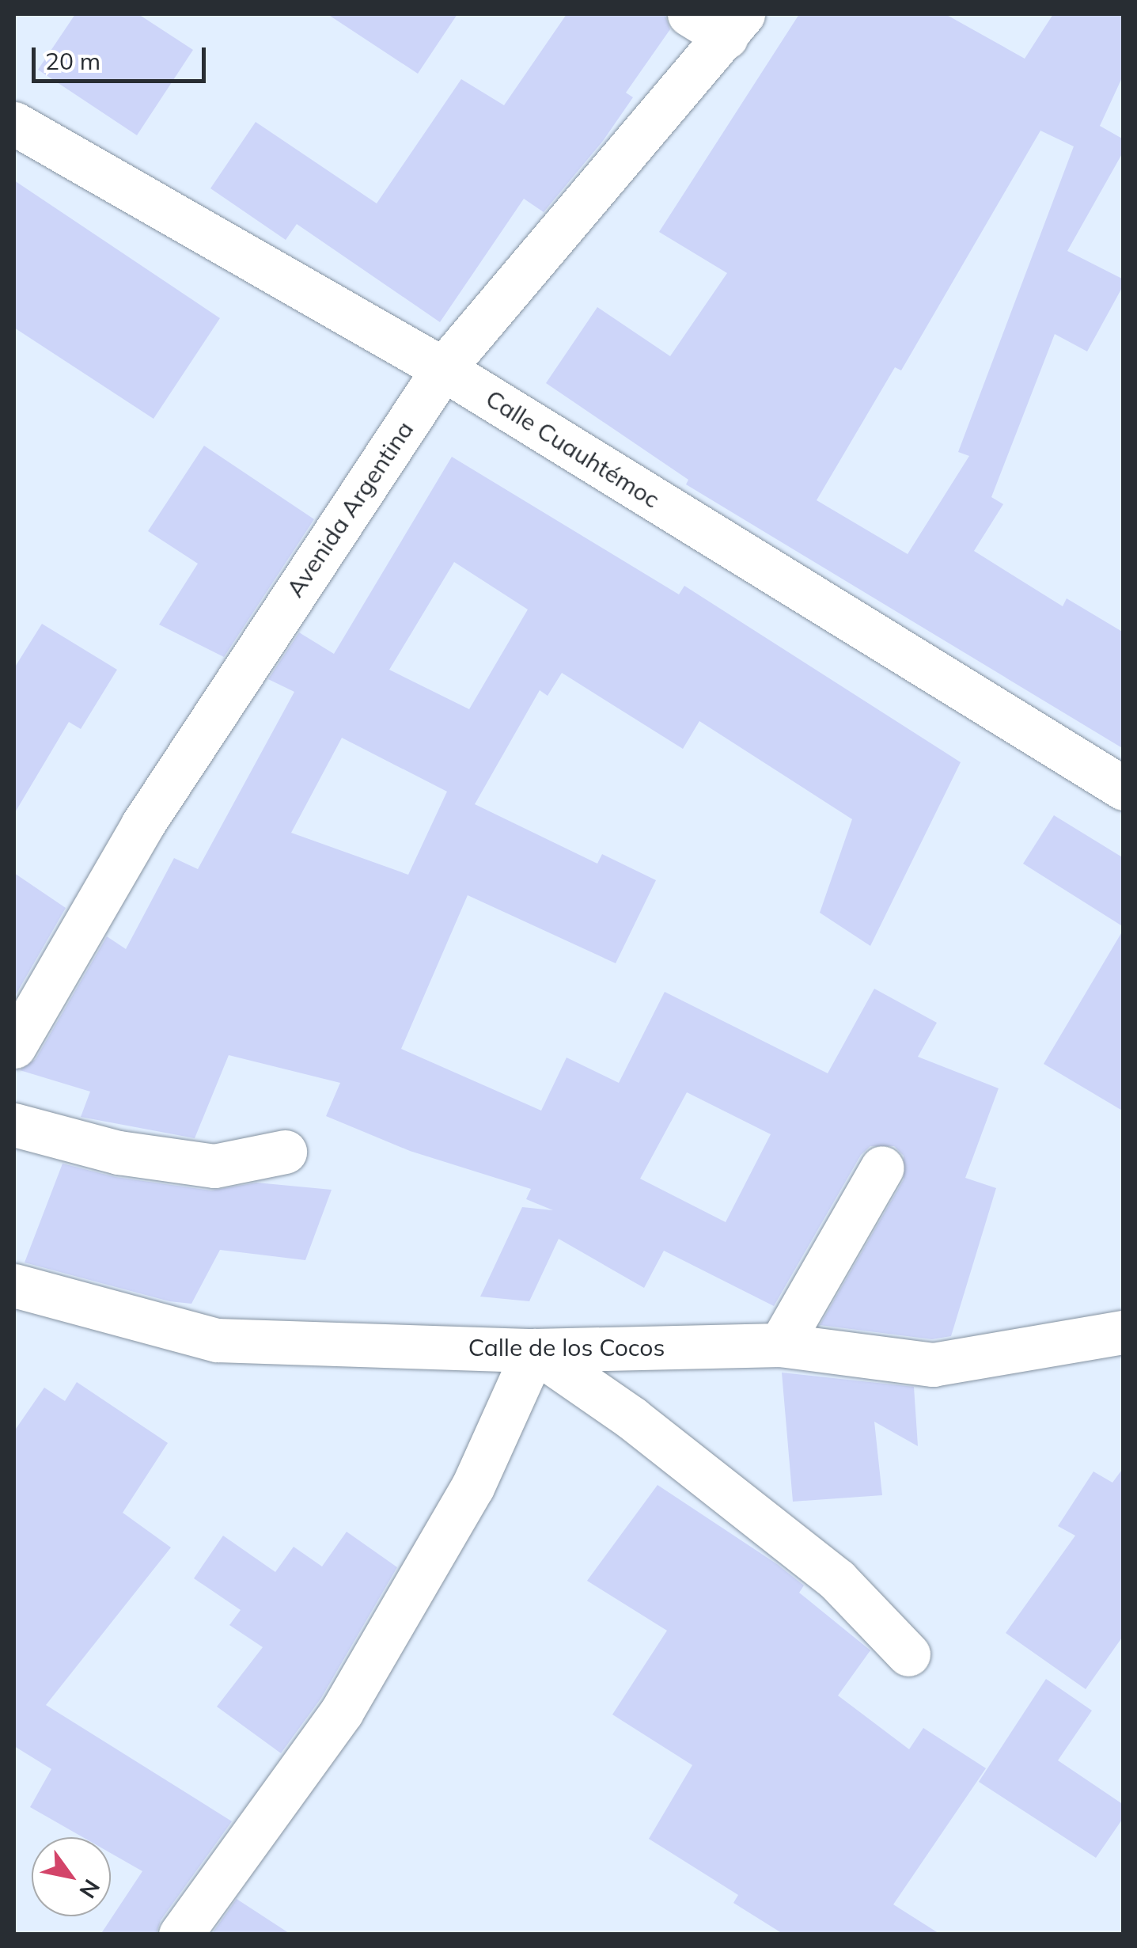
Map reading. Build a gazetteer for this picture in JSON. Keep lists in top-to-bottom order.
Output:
{
  "streets": {
    "street": ["Calle Cuauhtémoc", "Avenida Argentina", "Calle de los Cocos"]
  },
  "crossings": [
    ["Calle Cuauhtémoc", "Avenida Argentina"]
  ],
  "scale_bar": "20 m",
  "north": "bottom right"
}
